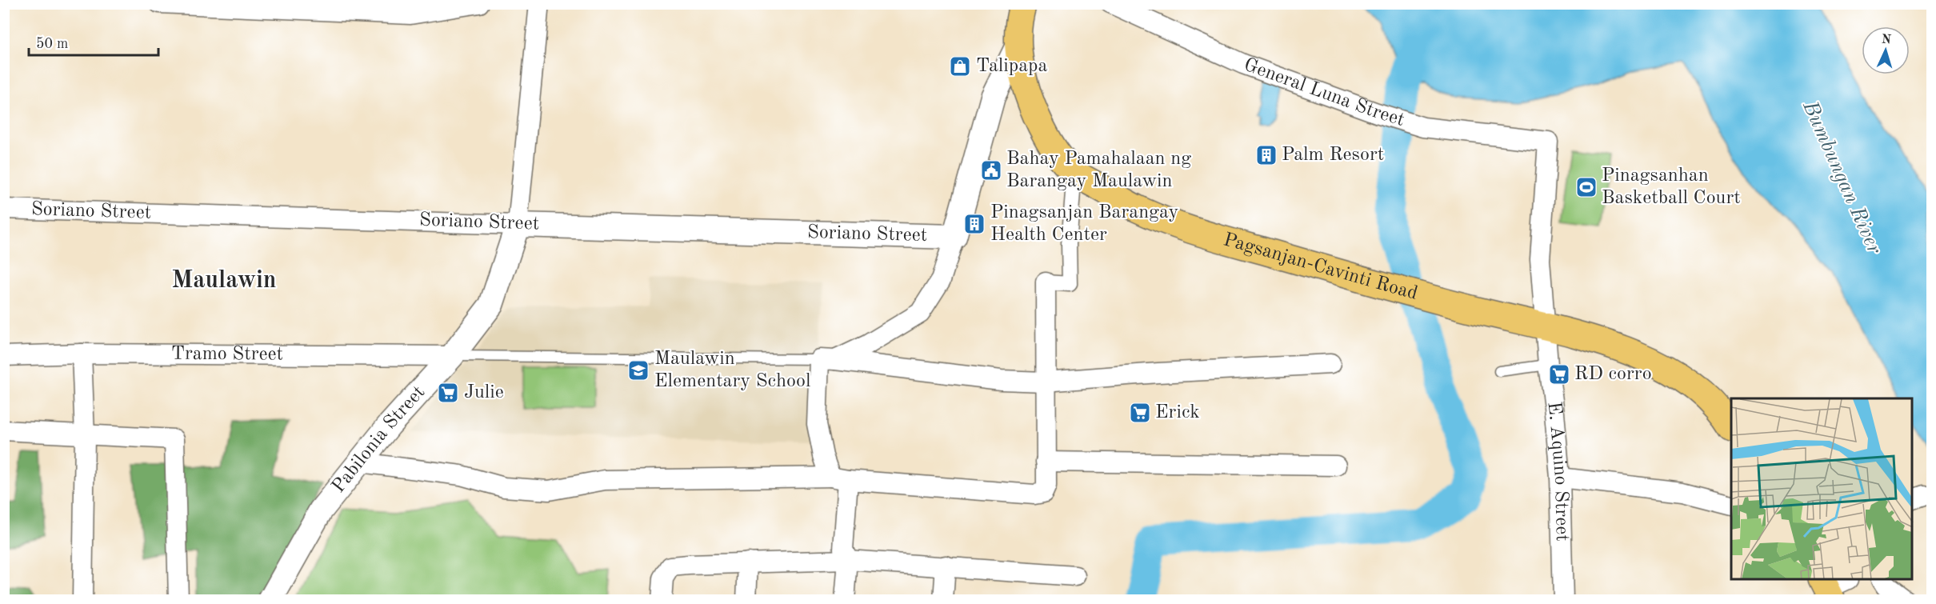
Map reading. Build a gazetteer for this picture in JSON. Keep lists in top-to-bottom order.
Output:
{
  "streets": {
    "main road": ["Pagsanjan-Cavinti Road"],
    "street": [
      "General Luna Street",
      "Soriano Street",
      "Tramo Street",
      "Pabilonia Street",
      "E. Aquino Street"
    ]
  },
  "crossings": [
    ["General Luna Street", "E. Aquino Street"],
    ["Soriano Street", "Pabilonia Street"],
    ["Pagsanjan-Cavinti Road", "E. Aquino Street"],
    ["Tramo Street", "Pabilonia Street"]
  ],
  "districts": ["Maulawin"],
  "water": ["Bumbungan River"],
  "places": {
    "shop": ["Talipapa"],
    "building": ["Palm Resort", "Pinagsanjan Barangay Health Center"],
    "public building": ["Bahay Pamahalaan ng Barangay Maulawin"],
    "sports": ["Pinagsanhan Basketball Court"],
    "school or university": ["Maulawin Elementary School"],
    "supermarket": ["RD corro", "Julie", "Erick"]
  },
  "scale_bar": "50 m",
  "north": "top"
}
